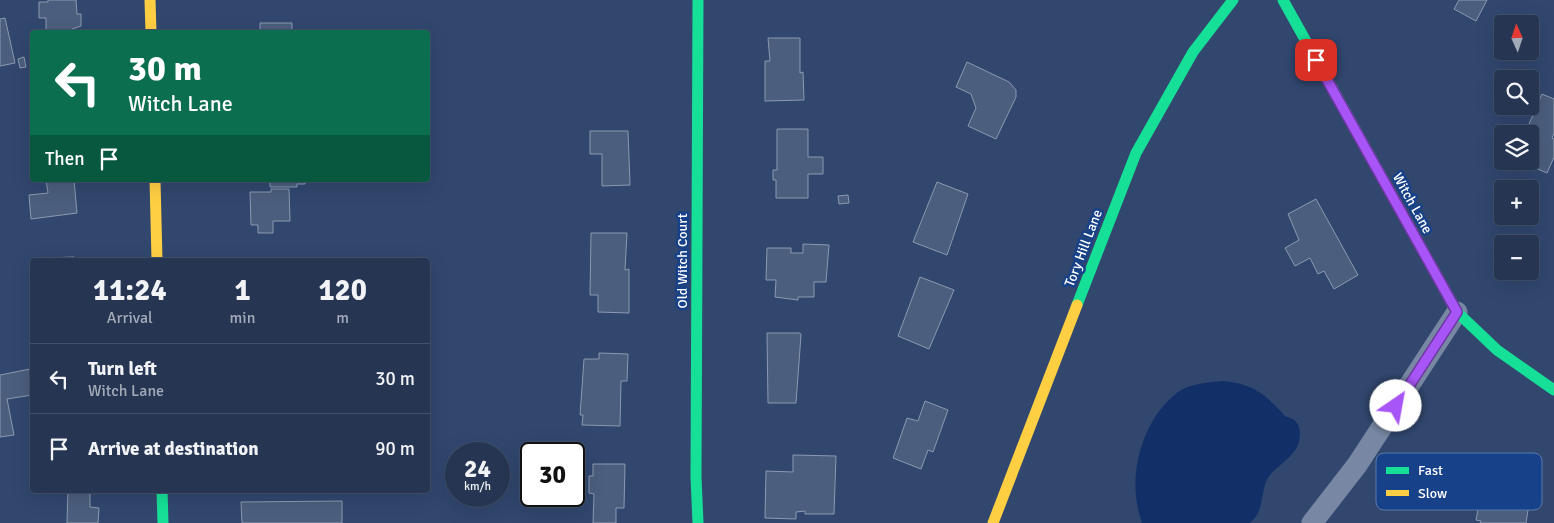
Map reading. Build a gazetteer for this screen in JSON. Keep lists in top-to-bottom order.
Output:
{
  "streets": {
    "street": ["Witch Lane", "Tory Hill Lane", "Old Witch Court"]
  },
  "legend": ["Fast", "Slow"],
  "north": "top",
  "page": {
    "map_buttons": ["+", "−"],
    "turn": ["30 m", "Witch Lane"],
    "then": "Then",
    "eta": [
      "11:24",
      "Arrival",
      "1",
      "min",
      "120",
      "m"
    ],
    "list": [
      {
        "name": "Turn left",
        "note": "Witch Lane",
        "value": "30 m"
      },
      {
        "name": "Arrive at destination",
        "value": "90 m"
      }
    ],
    "speed": "24 km/h",
    "limit": "30"
  }
}
